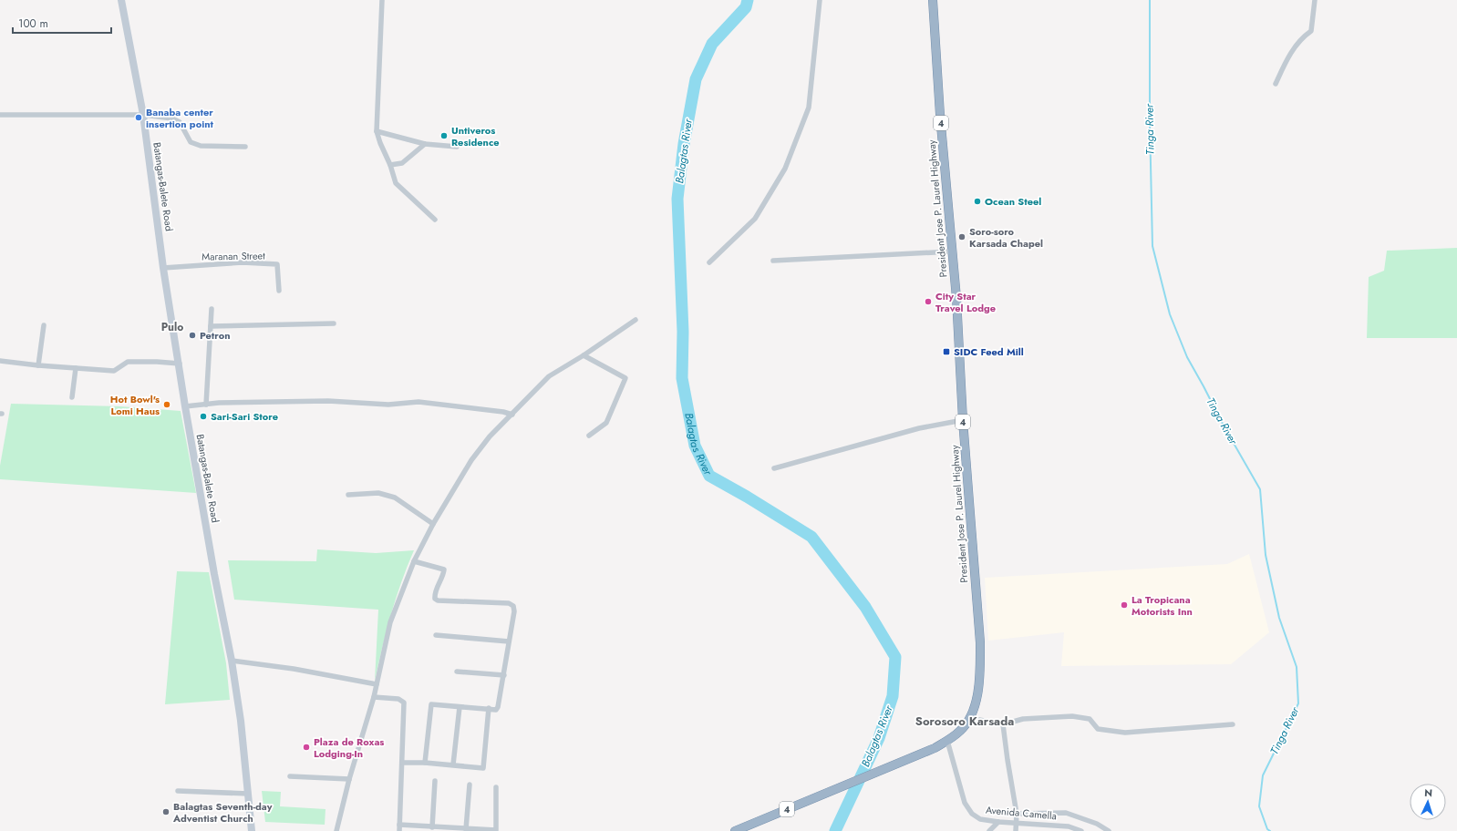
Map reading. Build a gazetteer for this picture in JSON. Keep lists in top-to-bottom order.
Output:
{
  "streets": {
    "highway": ["4", "President Jose P. Laurel Highway"],
    "main road": ["Batangas-Balete Road"],
    "street": ["Maranan Street", "Avenida Camella"]
  },
  "crossings": [
    ["Batangas-Balete Road", "Maranan Street"],
    ["President Jose P. Laurel Highway", "Avenida Camella"]
  ],
  "districts": ["Pulo", "Sorosoro Karsada"],
  "water": ["Tinga River", "Balagtas River"],
  "places": {
    "other": [
      "Banaba center insertion point",
      "Untiveros Residence",
      "Ocean Steel",
      "Soro-soro Karsada Chapel",
      "City Star Travel Lodge",
      "Petron",
      "Hot Bowl's Lomi Haus",
      "Sari-Sari Store",
      "La Tropicana Motorists Inn",
      "Plaza de Roxas Lodging-In",
      "Balagtas Seventh-day Adventist Church"
    ],
    "transit": ["SIDC Feed Mill"]
  },
  "scale_bar": "100 m",
  "north": "top"
}
